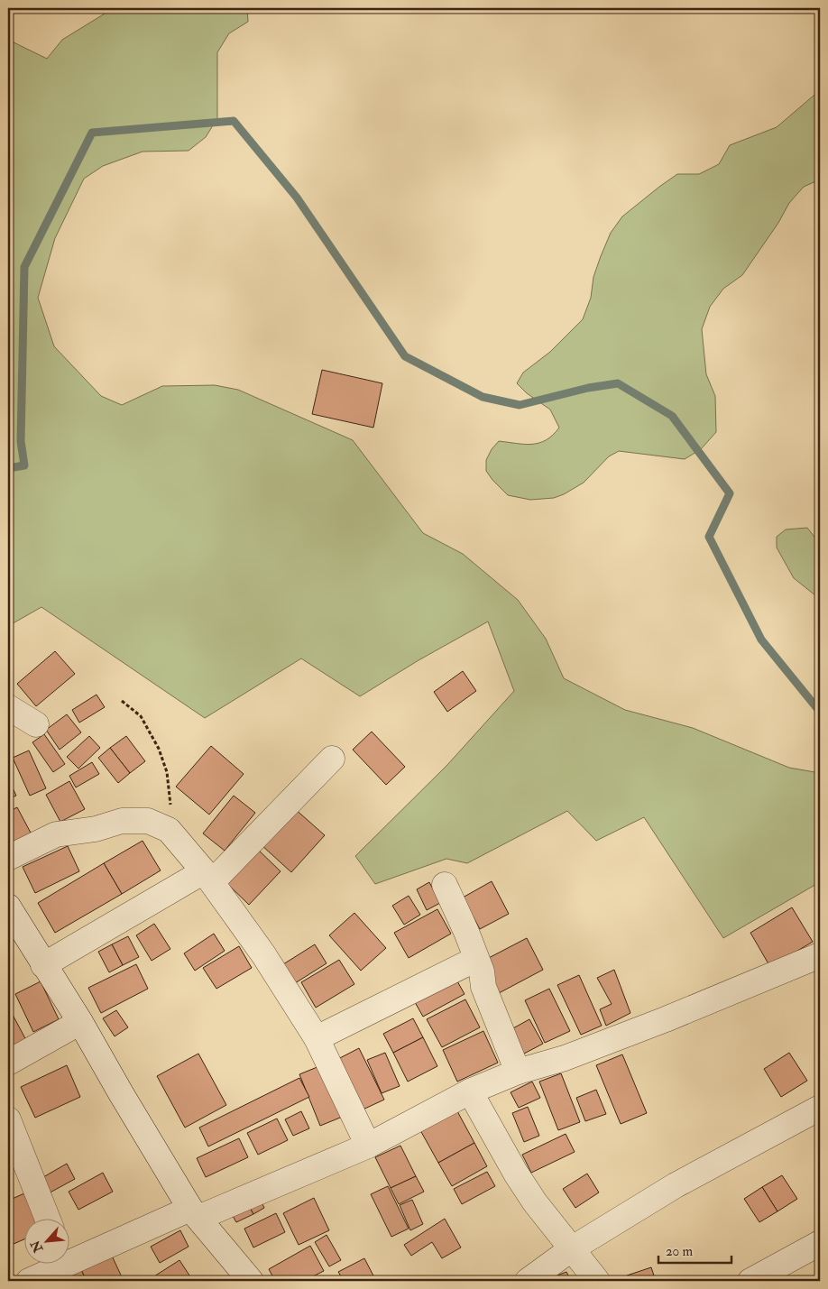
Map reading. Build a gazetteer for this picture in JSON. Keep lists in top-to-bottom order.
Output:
{
  "scale_bar": "20 m",
  "north": "bottom left"
}
